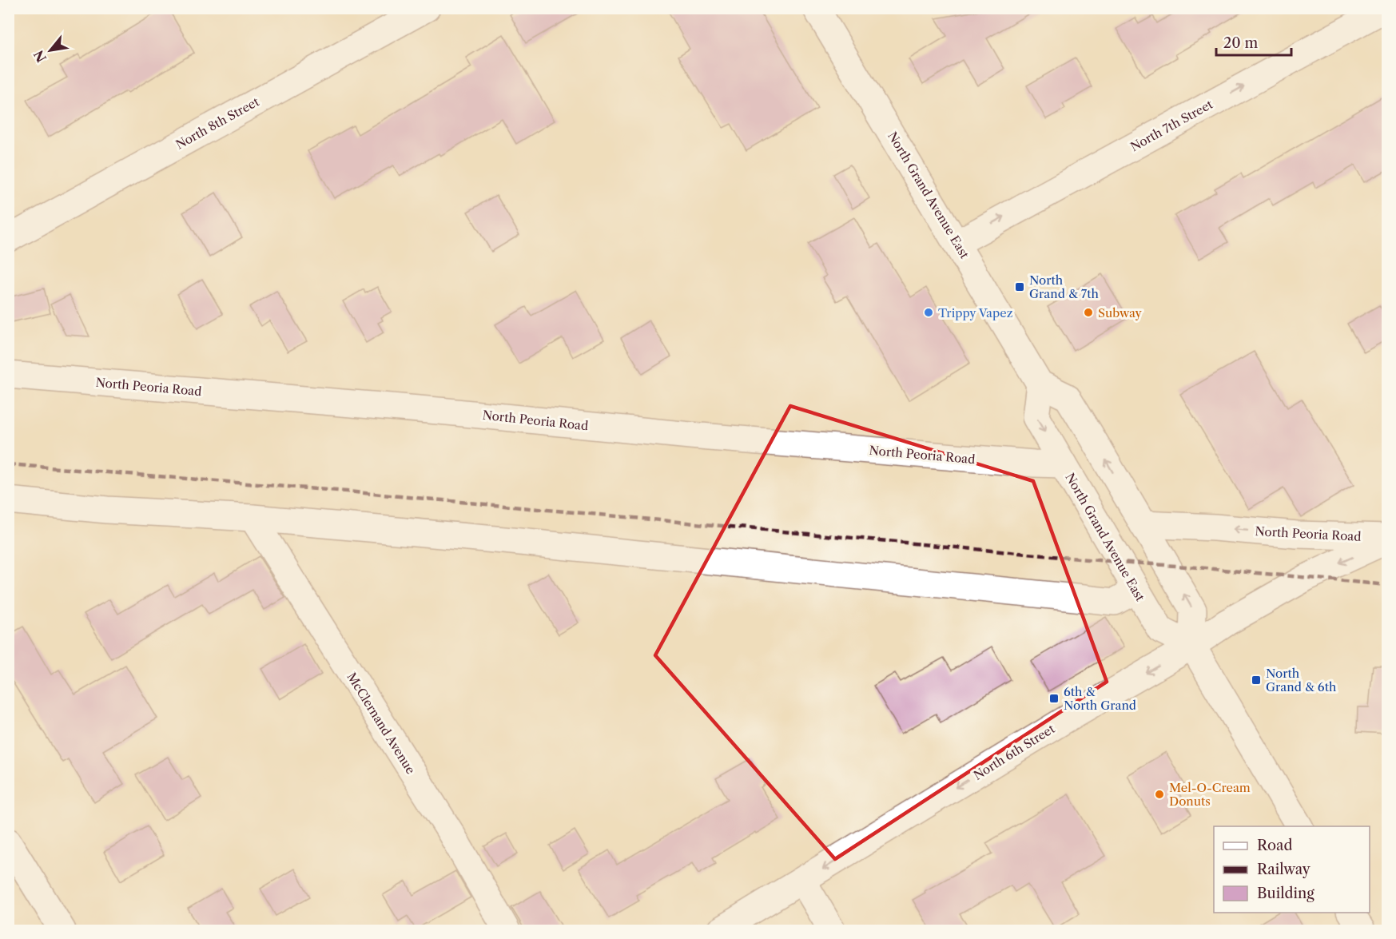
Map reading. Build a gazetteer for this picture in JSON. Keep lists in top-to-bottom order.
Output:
{
  "streets": {
    "street": [
      "North 8th Street",
      "North 7th Street",
      "North Grand Avenue East",
      "North Peoria Road",
      "McClernand Avenue",
      "North 6th Street"
    ]
  },
  "crossings": [
    ["North 7th Street", "North Grand Avenue East"],
    ["North Grand Avenue East", "North Peoria Road"],
    ["North Grand Avenue East", "North 6th Street"],
    ["North Peoria Road", "North 6th Street"]
  ],
  "one_way": ["North 7th Street", "North 6th Street"],
  "places": {
    "transit": ["North Grand & 7th", "North Grand & 6th", "6th & North Grand"],
    "other": ["Trippy Vapez", "Subway", "Mel-O-Cream Donuts"]
  },
  "legend": ["Road", "Railway", "Building"],
  "scale_bar": "20 m",
  "north": "bottom left"
}
